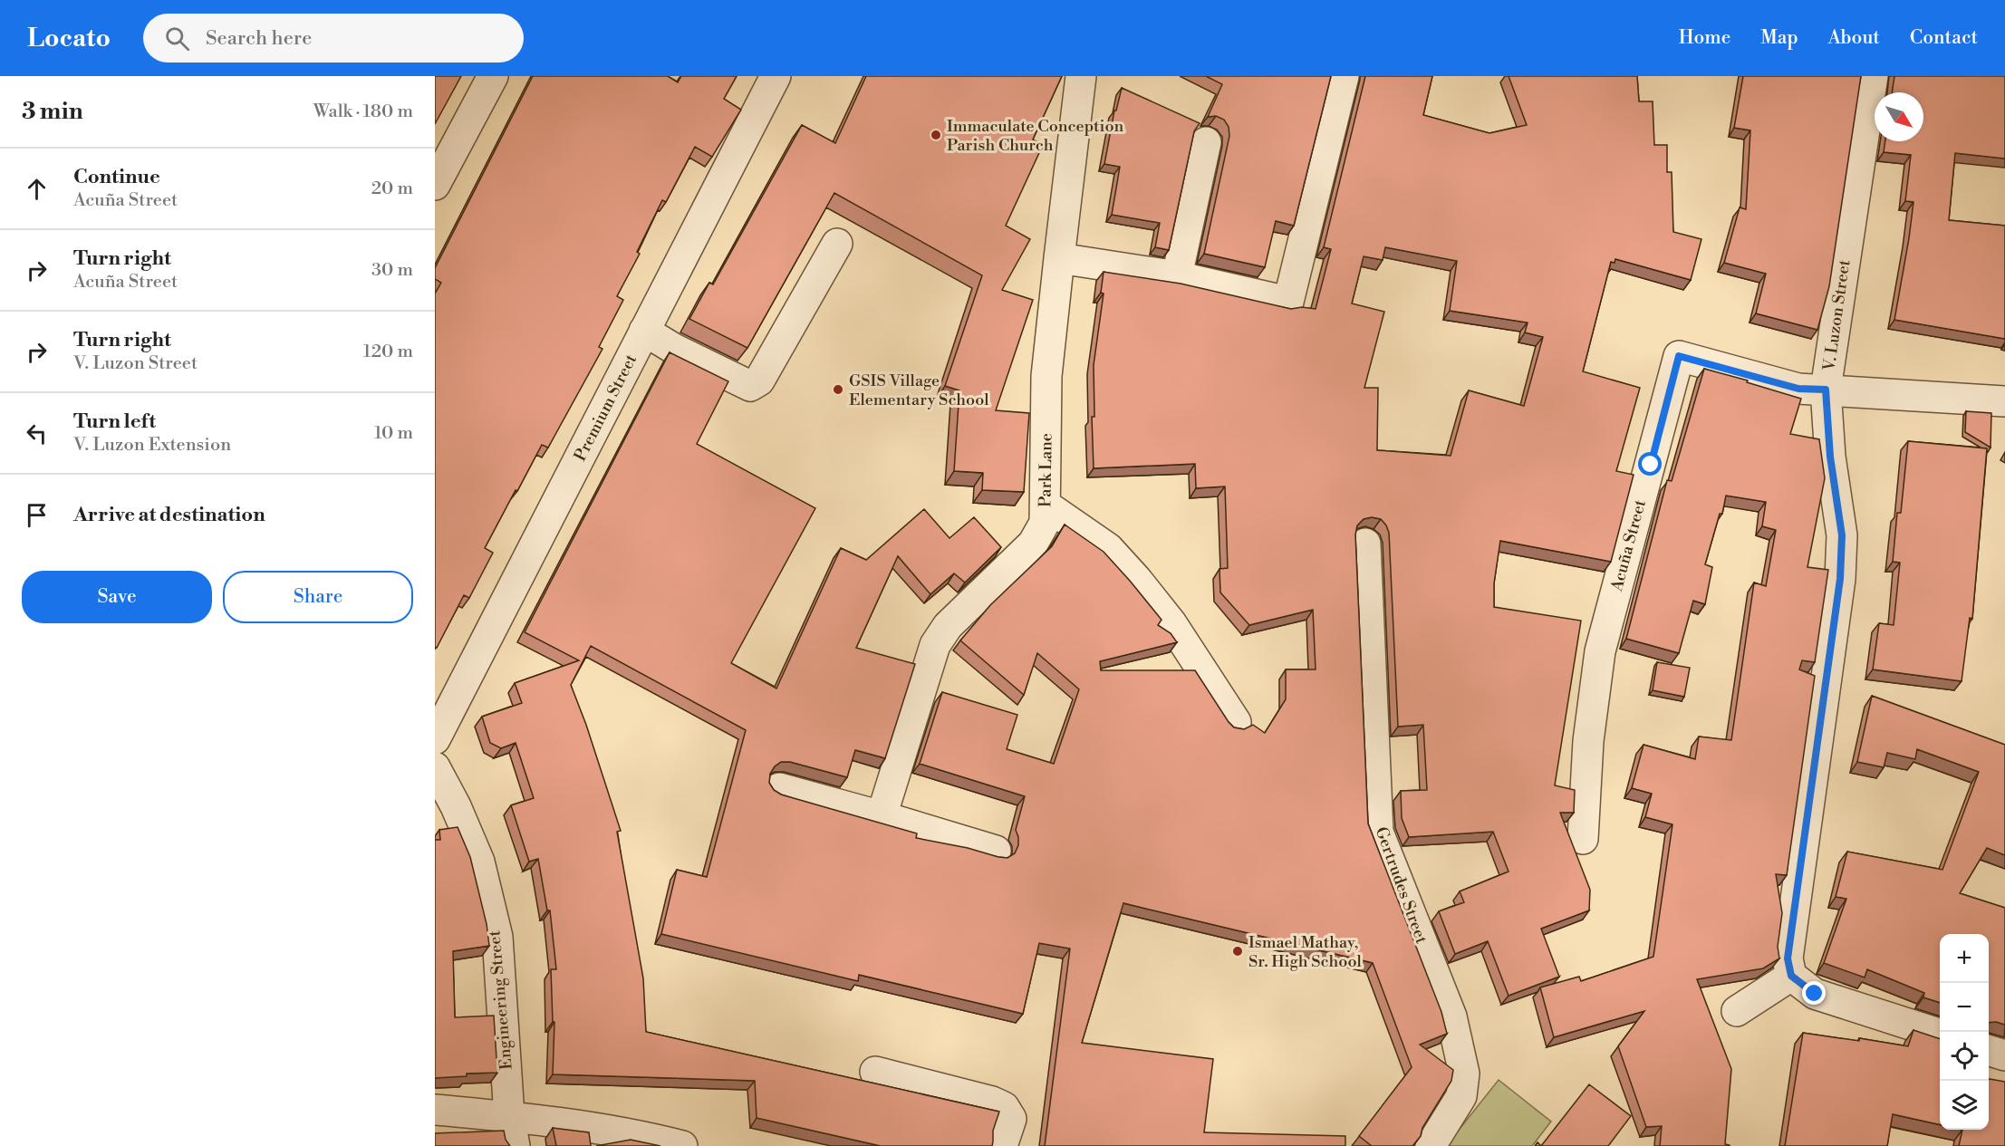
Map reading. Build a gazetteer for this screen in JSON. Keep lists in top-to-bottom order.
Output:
{
  "streets": {
    "street": [
      "V. Luzon Street",
      "Premium Street",
      "Park Lane",
      "Acuña Street",
      "Gertrudes Street",
      "Engineering Street"
    ]
  },
  "crossings": [
    ["V. Luzon Street", "Acuña Street"]
  ],
  "places": ["Immaculate Conception Parish Church", "GSIS Village Elementary School", "Ismael Mathay, Sr. High School"],
  "north": "bottom right",
  "page": {
    "header": "Locato",
    "search": "Search here",
    "nav": [
      "Home",
      "Map",
      "About",
      "Contact"
    ],
    "heading": ["3 min", "Walk · 180 m"],
    "list": [
      ["Continue", "Acuña Street", "20 m"],
      ["Turn right", "Acuña Street", "30 m"],
      ["Turn right", "V. Luzon Street", "120 m"],
      ["Turn left", "V. Luzon Extension", "10 m"],
      "Arrive at destination"
    ],
    "buttons": ["Save", "Share"],
    "map_buttons": ["+", "−"]
  }
}
